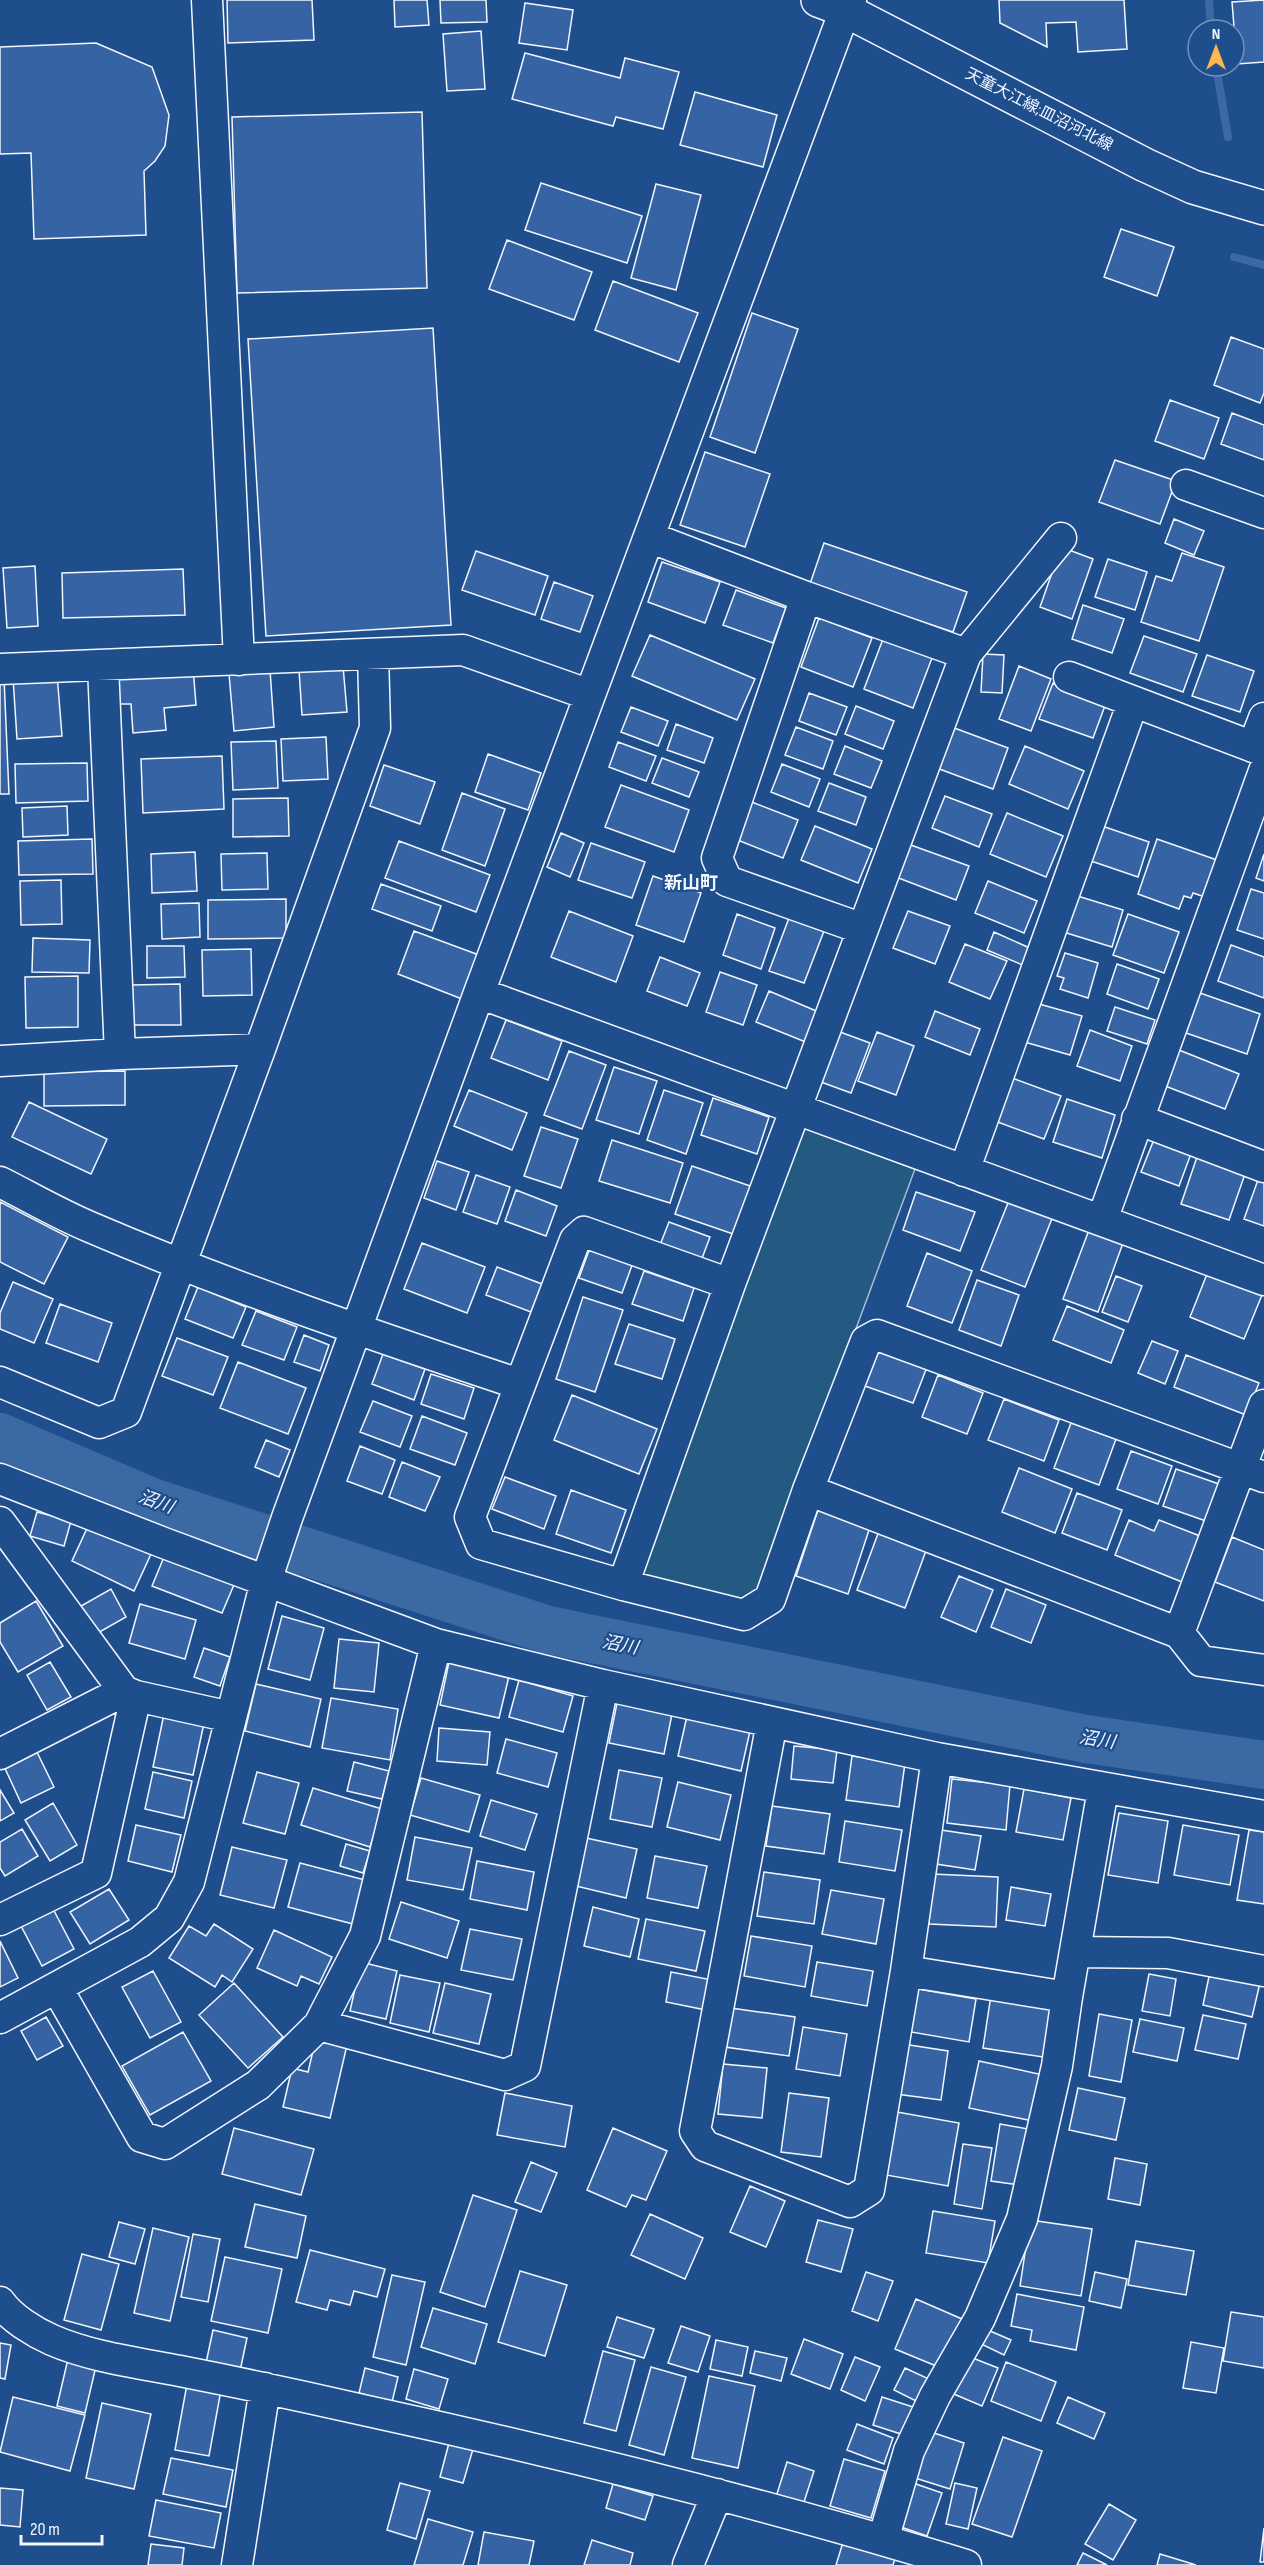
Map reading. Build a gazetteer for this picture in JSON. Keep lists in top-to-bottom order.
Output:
{
  "streets": {
    "main road": ["天童大江線;皿沼河北線"]
  },
  "districts": ["新山町"],
  "water": ["沼川"],
  "scale_bar": "20 m",
  "north": "top"
}
